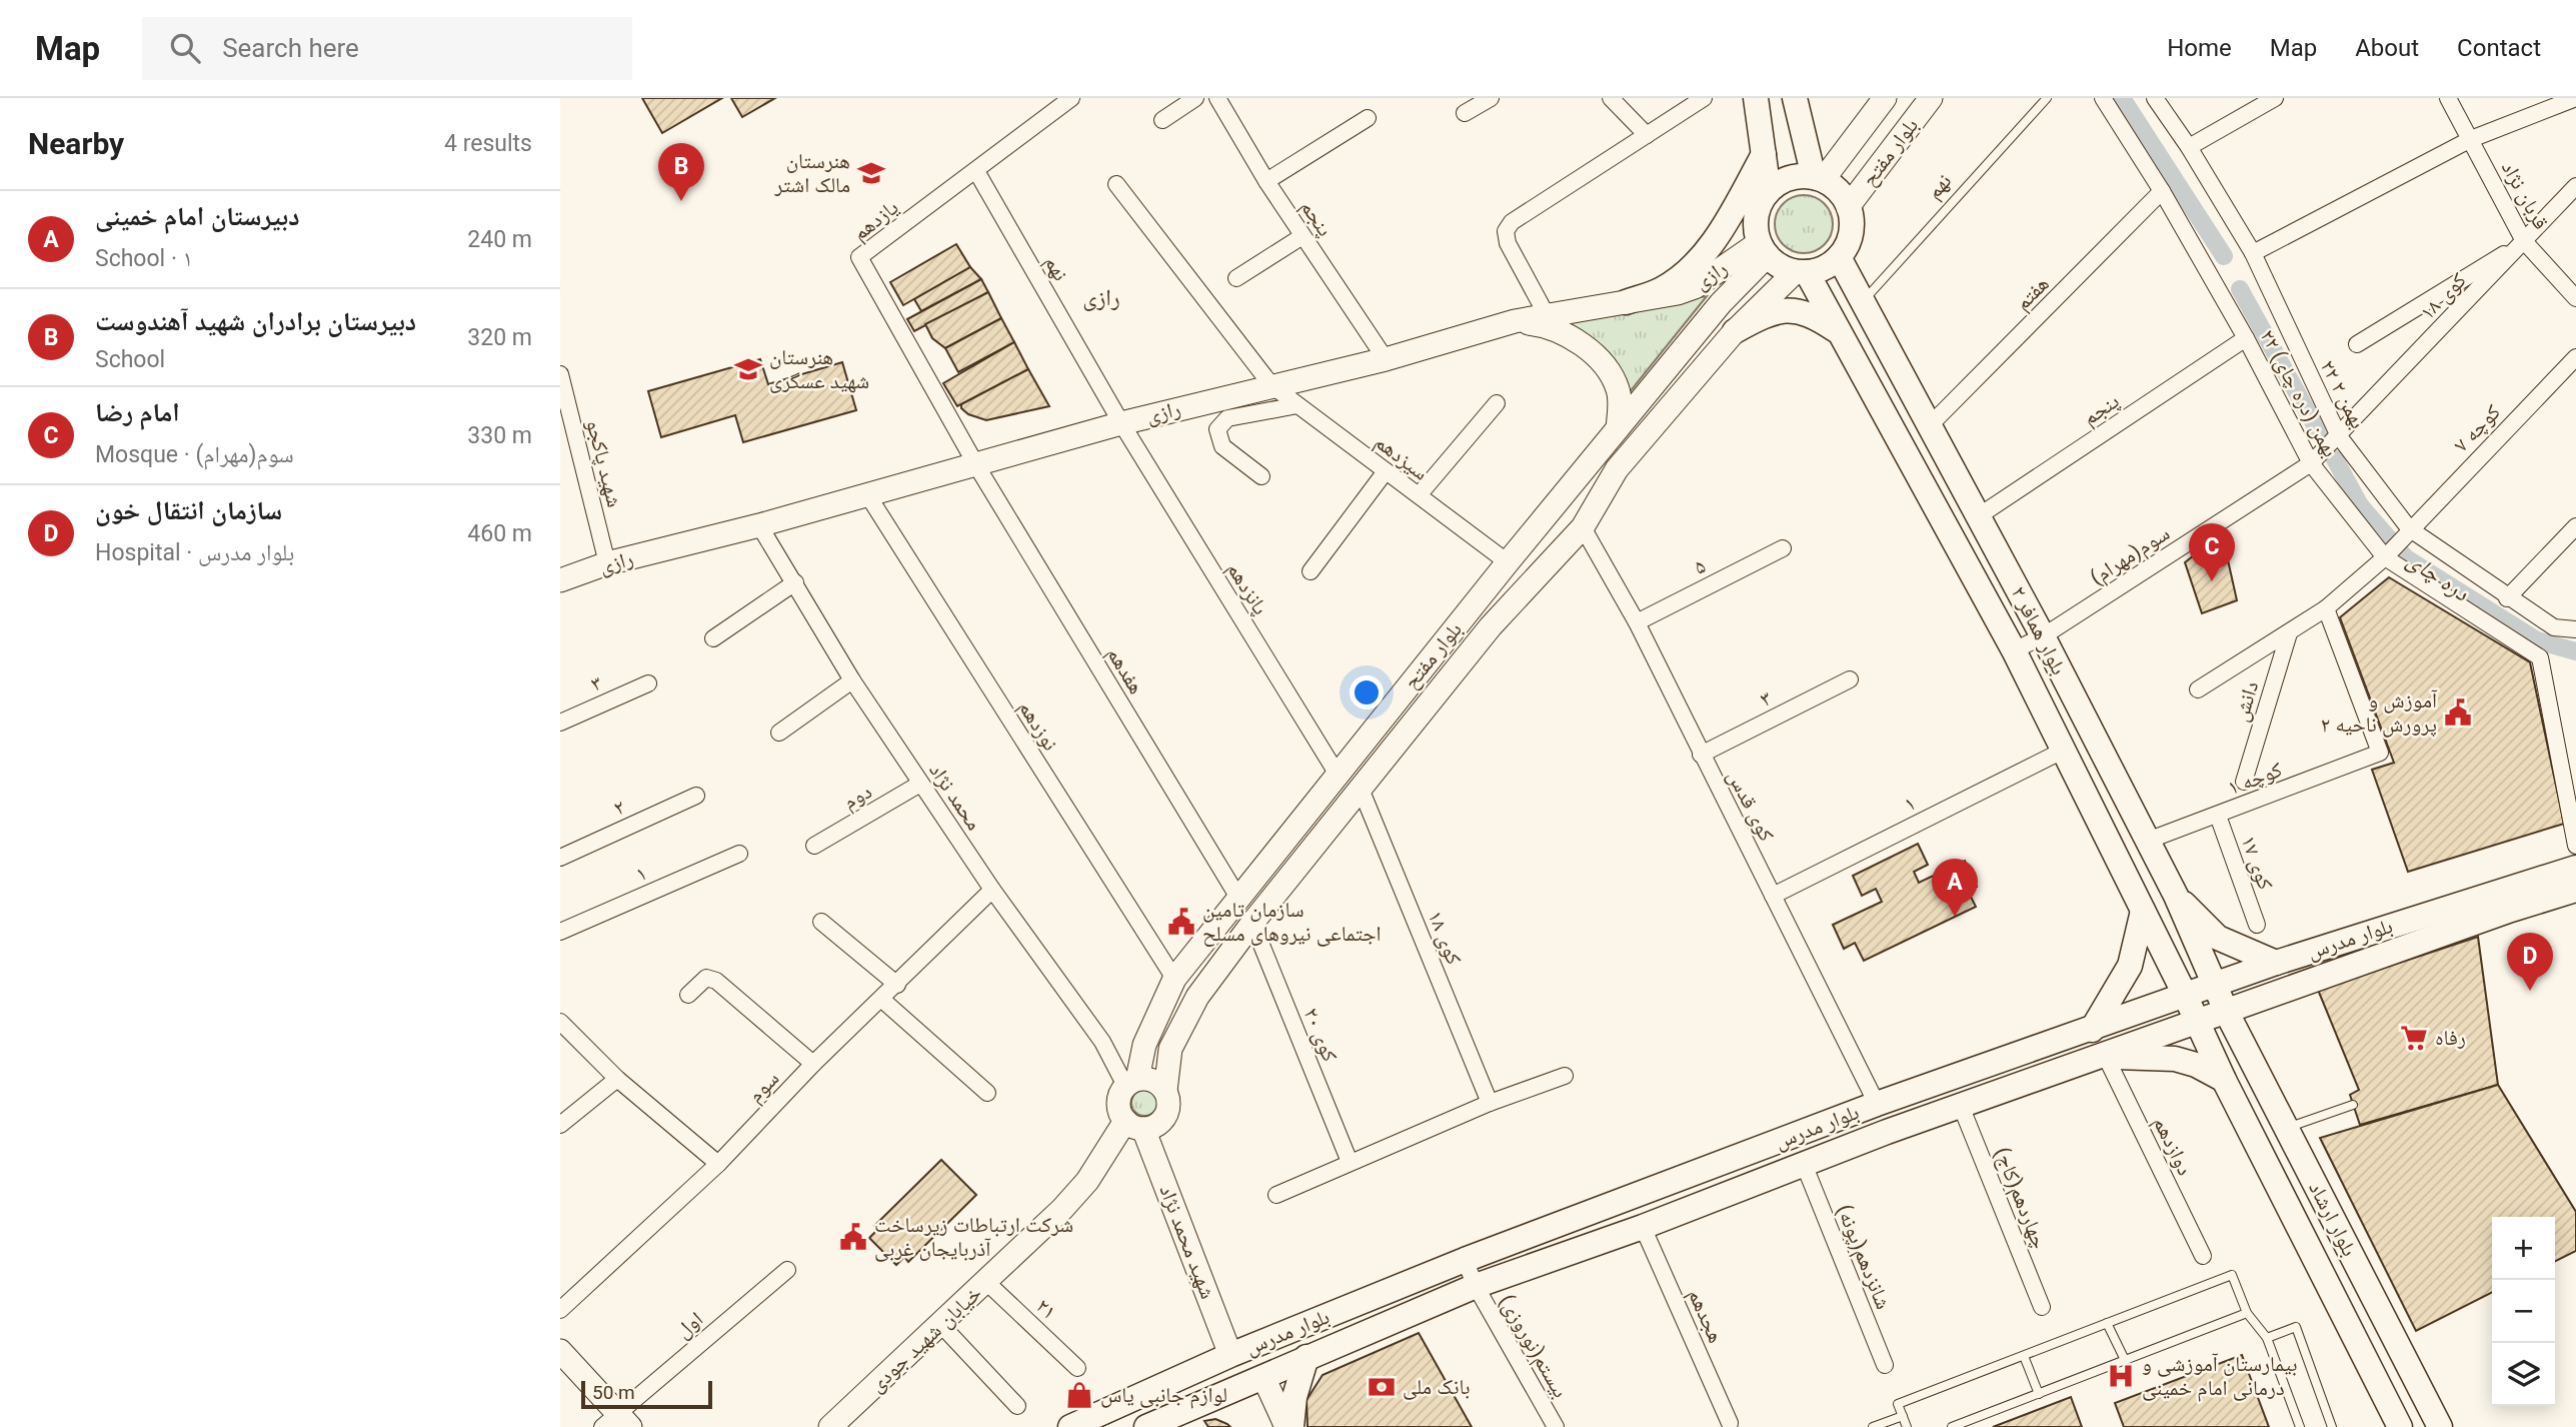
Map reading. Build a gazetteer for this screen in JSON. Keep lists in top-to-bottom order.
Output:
{
  "streets": {
    "main road": ["بلوار همافر ۲", "بلوار مدرس", "بلوار ارشاد"],
    "street": [
      "بلوار مفتح",
      "نهم",
      "قربان نژاد",
      "پنجم",
      "یازدهم",
      "رازی",
      "هفتم",
      "کوی ۱۸",
      "۲۲ بهمن (دره چای)",
      "۲۲ بهمن ۲",
      "کوچه ۷",
      "سیزدهم",
      "شهید پاکجو",
      "سوم(مهرام)",
      "۵",
      "پانزدهم",
      "هفدهم",
      "۳",
      "دانش",
      "نوزدهم",
      "کوچه ۱",
      "دوم",
      "محمد نژاد",
      "۱",
      "کوی قدس",
      "۲",
      "کوی ۱۷",
      "کوی ۲۰",
      "سوم",
      "دوازدهم",
      "چهاردهم(کاج)",
      "شهید محمد نژاد",
      "شانزدهم(پونه)",
      "۲۱",
      "هجدهم",
      "اول",
      "خیابان شهید جودی",
      "بیستم(نوروزی)"
    ]
  },
  "crossings": [
    ["بلوار مفتح", "رازی"],
    ["بلوار مفتح", "کوی ۱۸"],
    ["بلوار مفتح", "سیزدهم"],
    ["بلوار مفتح", "پانزدهم"],
    ["بلوار مفتح", "بلوار همافر ۲"],
    ["بلوار مفتح", "هفدهم"],
    ["بلوار مفتح", "نوزدهم"],
    ["بلوار مفتح", "محمد نژاد"],
    ["بلوار مفتح", "کوی قدس"],
    ["بلوار مفتح", "کوی ۲۰"],
    ["بلوار مفتح", "شهید محمد نژاد"],
    ["بلوار مفتح", "خیابان شهید جودی"],
    ["نهم", "یازدهم"],
    ["نهم", "رازی"],
    ["نهم", "پانزدهم"],
    ["نهم", "بلوار همافر ۲"],
    ["قربان نژاد", "کوی ۱۸"],
    ["پنجم", "رازی"],
    ["پنجم", "۲۲ بهمن (دره چای)"],
    ["پنجم", "بلوار همافر ۲"],
    ["یازدهم", "رازی"],
    ["یازدهم", "هفدهم"],
    ["رازی", "سیزدهم"],
    ["رازی", "شهید پاکجو"],
    ["رازی", "پانزدهم"],
    ["رازی", "بلوار همافر ۲"],
    ["رازی", "هفدهم"],
    ["رازی", "نوزدهم"],
    ["رازی", "محمد نژاد"],
    ["هفتم", "۲۲ بهمن (دره چای)"],
    ["هفتم", "بلوار همافر ۲"],
    ["کوی ۱۸", "۲۲ بهمن (دره چای)"],
    ["کوی ۱۸", "۲۲ بهمن ۲"],
    ["کوی ۱۸", "سوم(مهرام)"],
    ["۲۲ بهمن (دره چای)", "کوچه ۷"],
    ["۲۲ بهمن (دره چای)", "سوم(مهرام)"],
    ["۲۲ بهمن ۲", "کوچه ۷"],
    ["کوچه ۷", "دانش"],
    ["کوچه ۷", "کوچه ۱"],
    ["سوم(مهرام)", "بلوار همافر ۲"],
    ["۵", "کوی قدس"],
    ["بلوار همافر ۲", "کوچه ۱"],
    ["بلوار همافر ۲", "۱"],
    ["بلوار همافر ۲", "بلوار مدرس"],
    ["بلوار همافر ۲", "بلوار ارشاد"],
    ["۳", "کوی قدس"],
    ["کوچه ۱", "کوی ۱۷"],
    ["دوم", "محمد نژاد"],
    ["محمد نژاد", "سوم"],
    ["محمد نژاد", "شهید محمد نژاد"],
    ["محمد نژاد", "خیابان شهید جودی"],
    ["۱", "کوی قدس"],
    ["کوی قدس", "بلوار مدرس"],
    ["بلوار مدرس", "دوازدهم"],
    ["بلوار مدرس", "چهاردهم(کاج)"],
    ["بلوار مدرس", "بلوار ارشاد"],
    ["بلوار مدرس", "شهید محمد نژاد"],
    ["بلوار مدرس", "شانزدهم(پونه)"],
    ["بلوار مدرس", "هجدهم"],
    ["بلوار مدرس", "بیستم(نوروزی)"],
    ["شهید محمد نژاد", "خیابان شهید جودی"],
    ["۲۱", "خیابان شهید جودی"]
  ],
  "districts": ["رازی"],
  "water": ["دره چای"],
  "places": {
    "school or university": ["هنرستان مالک اشتر", "هنرستان شهید عسگری"],
    "public building": ["آموزش و پرورش ناحیه ۲", "سازمان تامین اجتماعی نیروهای مسلح", "شرکت ارتباطات زیرساخت آذربایجان غربی"],
    "supermarket": ["رفاه"],
    "hospital": ["بیمارستان آموزشی و درمانی امام خمینی"],
    "bank": ["بانک ملی"],
    "shop": ["لوازم جانبی یاس"]
  },
  "scale_bar": "50 m",
  "page": {
    "header": "Map",
    "search": "Search here",
    "nav": [
      "Home",
      "Map",
      "About",
      "Contact"
    ],
    "heading": ["Nearby", "4 results"],
    "pins": [
      "B",
      "C",
      "A",
      "D"
    ],
    "list": [
      {
        "mark": "A",
        "name": "دبیرستان امام خمینی",
        "note": "School · ۱",
        "value": "240 m"
      },
      {
        "mark": "B",
        "name": "دبیرستان برادران شهید آهندوست",
        "note": "School",
        "value": "320 m"
      },
      {
        "mark": "C",
        "name": "امام رضا",
        "note": "Mosque · سوم(مهرام)",
        "value": "330 m"
      },
      {
        "mark": "D",
        "name": "سازمان انتقال خون",
        "note": "Hospital · بلوار مدرس",
        "value": "460 m"
      }
    ],
    "map_buttons": ["+", "−"],
    "scale": "50 m"
  }
}
